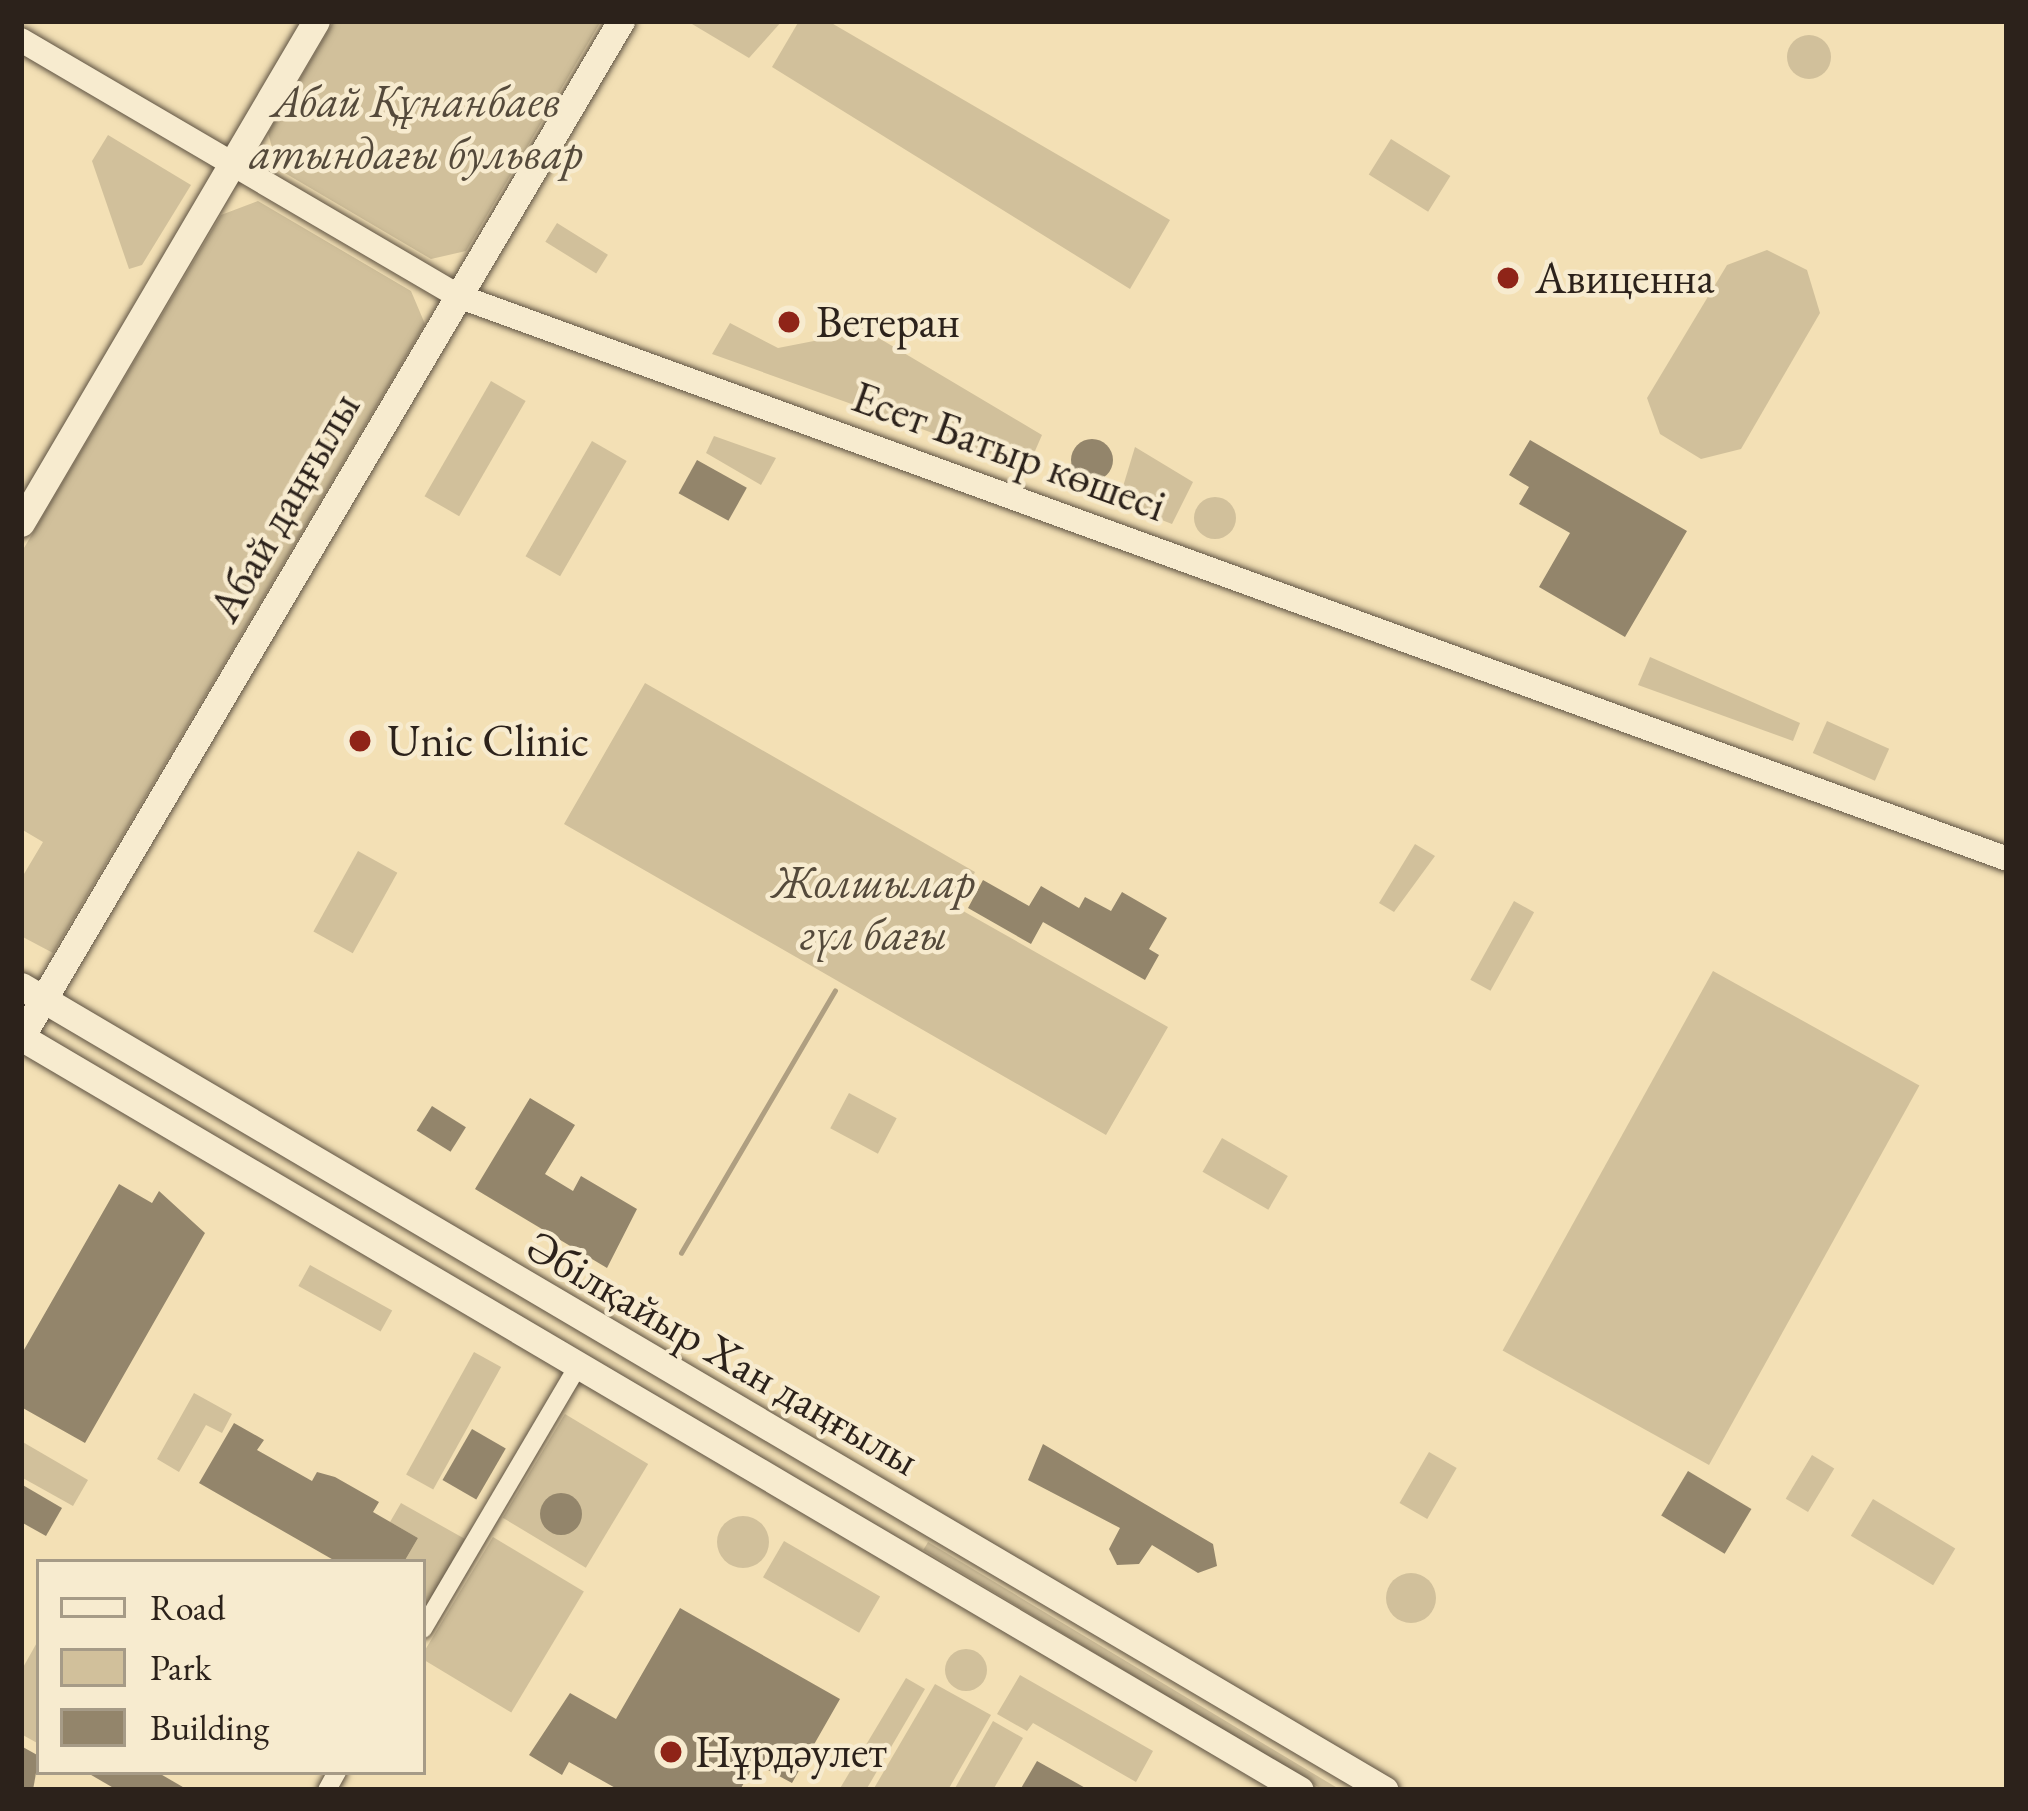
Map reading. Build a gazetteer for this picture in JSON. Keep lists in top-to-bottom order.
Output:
{
  "streets": {
    "main road": ["Абай даңғылы", "Әбілқайыр Хан даңғылы"],
    "street": ["Есет Батыр көшесі"]
  },
  "crossings": [
    ["Есет Батыр көшесі", "Абай даңғылы"],
    ["Абай даңғылы", "Әбілқайыр Хан даңғылы"]
  ],
  "parks": ["Абай Құнанбаев атындағы бульвар", "Жолшылар гүл бағы"],
  "places": [
    "Авиценна",
    "Ветеран",
    "Unic Clinic",
    "Нұрдәулет"
  ],
  "legend": ["Road", "Park", "Building"]
}
